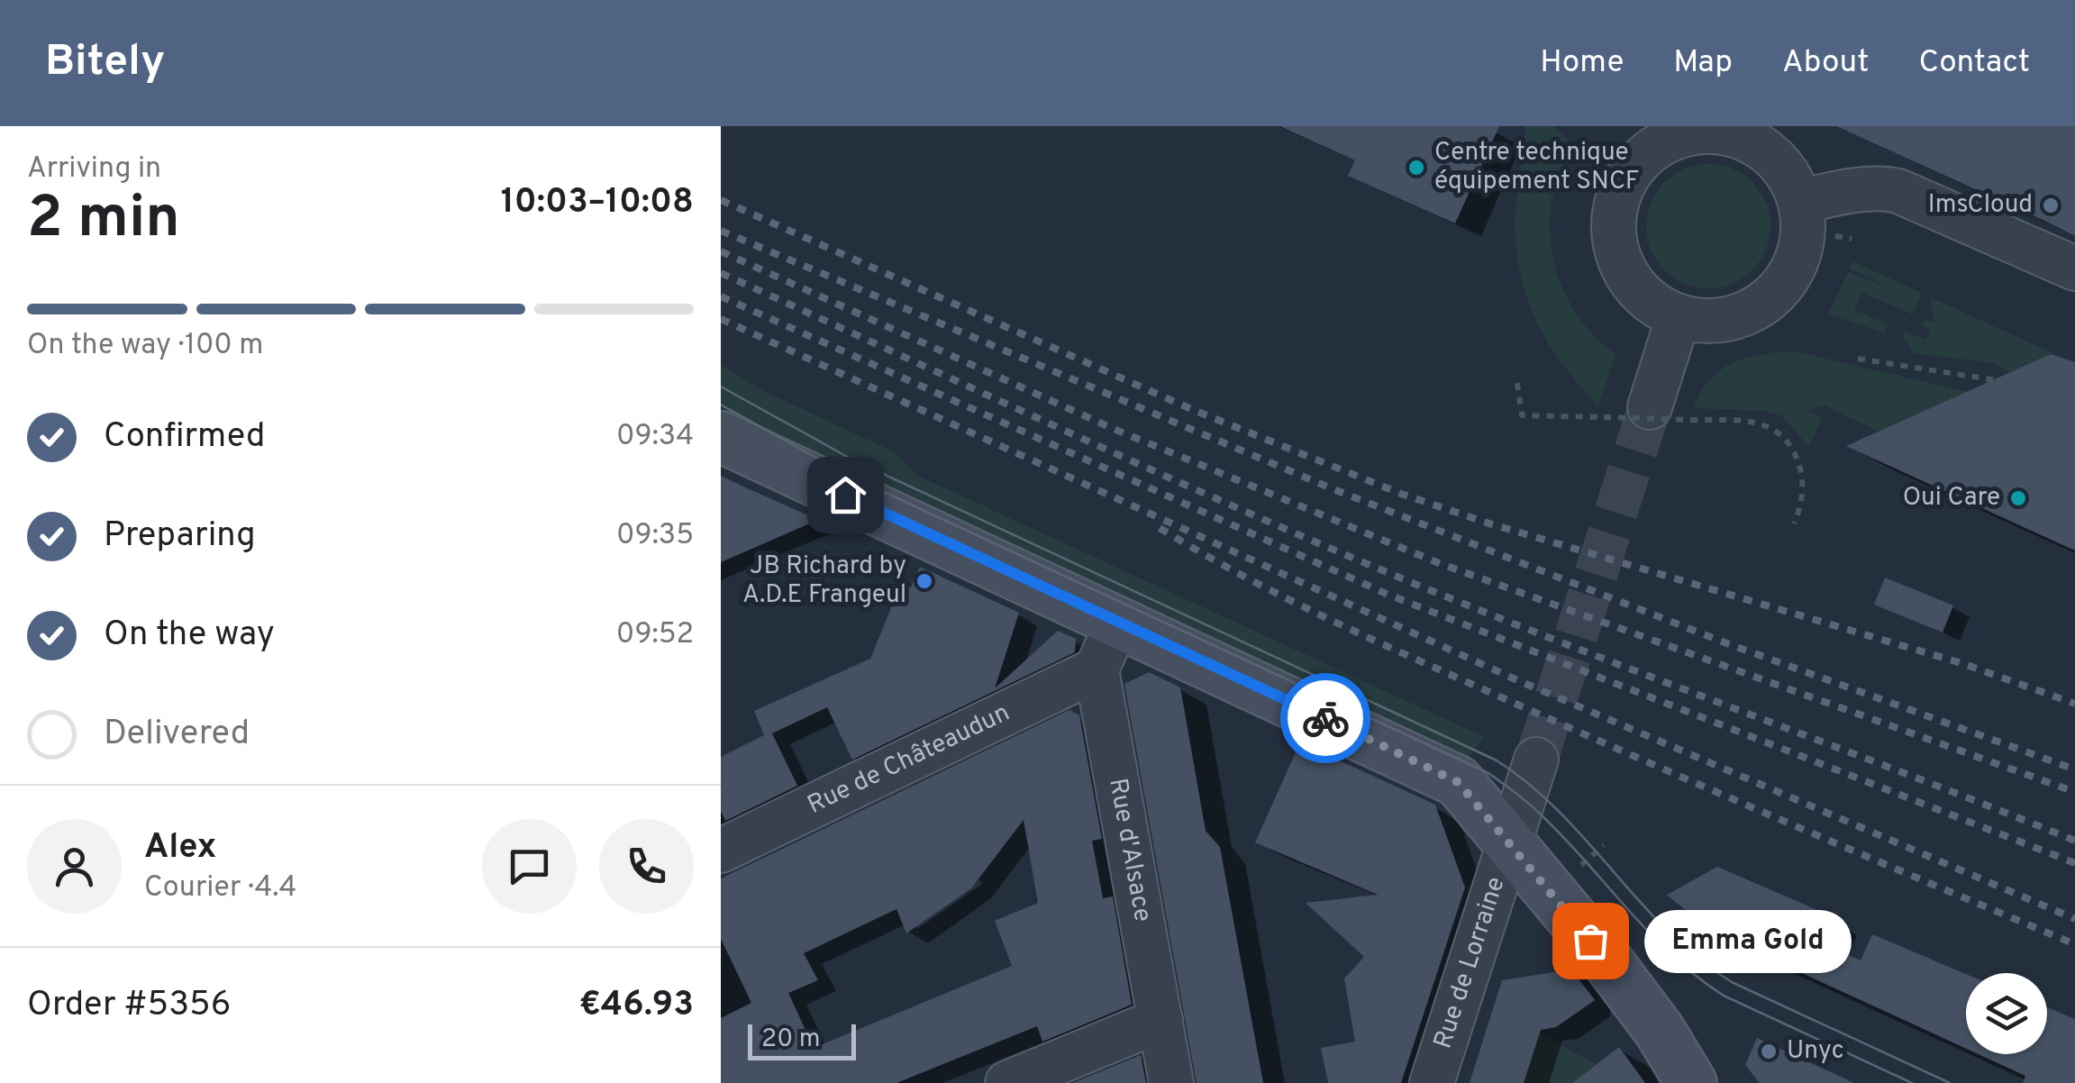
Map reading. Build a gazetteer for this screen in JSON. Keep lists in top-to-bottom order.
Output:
{
  "streets": {
    "street": ["Rue de Châteaudun", "Rue d'Alsace", "Rue de Lorraine"]
  },
  "crossings": [
    ["Rue de Châteaudun", "Rue d'Alsace"]
  ],
  "places": [
    "Centre technique équipement SNCF",
    "ImsCloud",
    "Oui Care",
    "JB Richard by A.D.E Frangeul",
    "Emma Gold",
    "Unyc"
  ],
  "scale_bar": "20 m",
  "page": {
    "header": "Bitely",
    "nav": [
      "Home",
      "Map",
      "About",
      "Contact"
    ],
    "heading": ["2 min", "Arriving in", "10:03–10:08"],
    "panel": [
      "Alex",
      "Courier · 4.4",
      "Order #5356",
      "€46.93"
    ],
    "bar": "On the way · 100 m",
    "list": [
      ["Confirmed", "09:34"],
      ["Preparing", "09:35"],
      ["On the way", "09:52"],
      "Delivered"
    ],
    "bubble": "Emma Gold",
    "scale": "20 m"
  }
}
